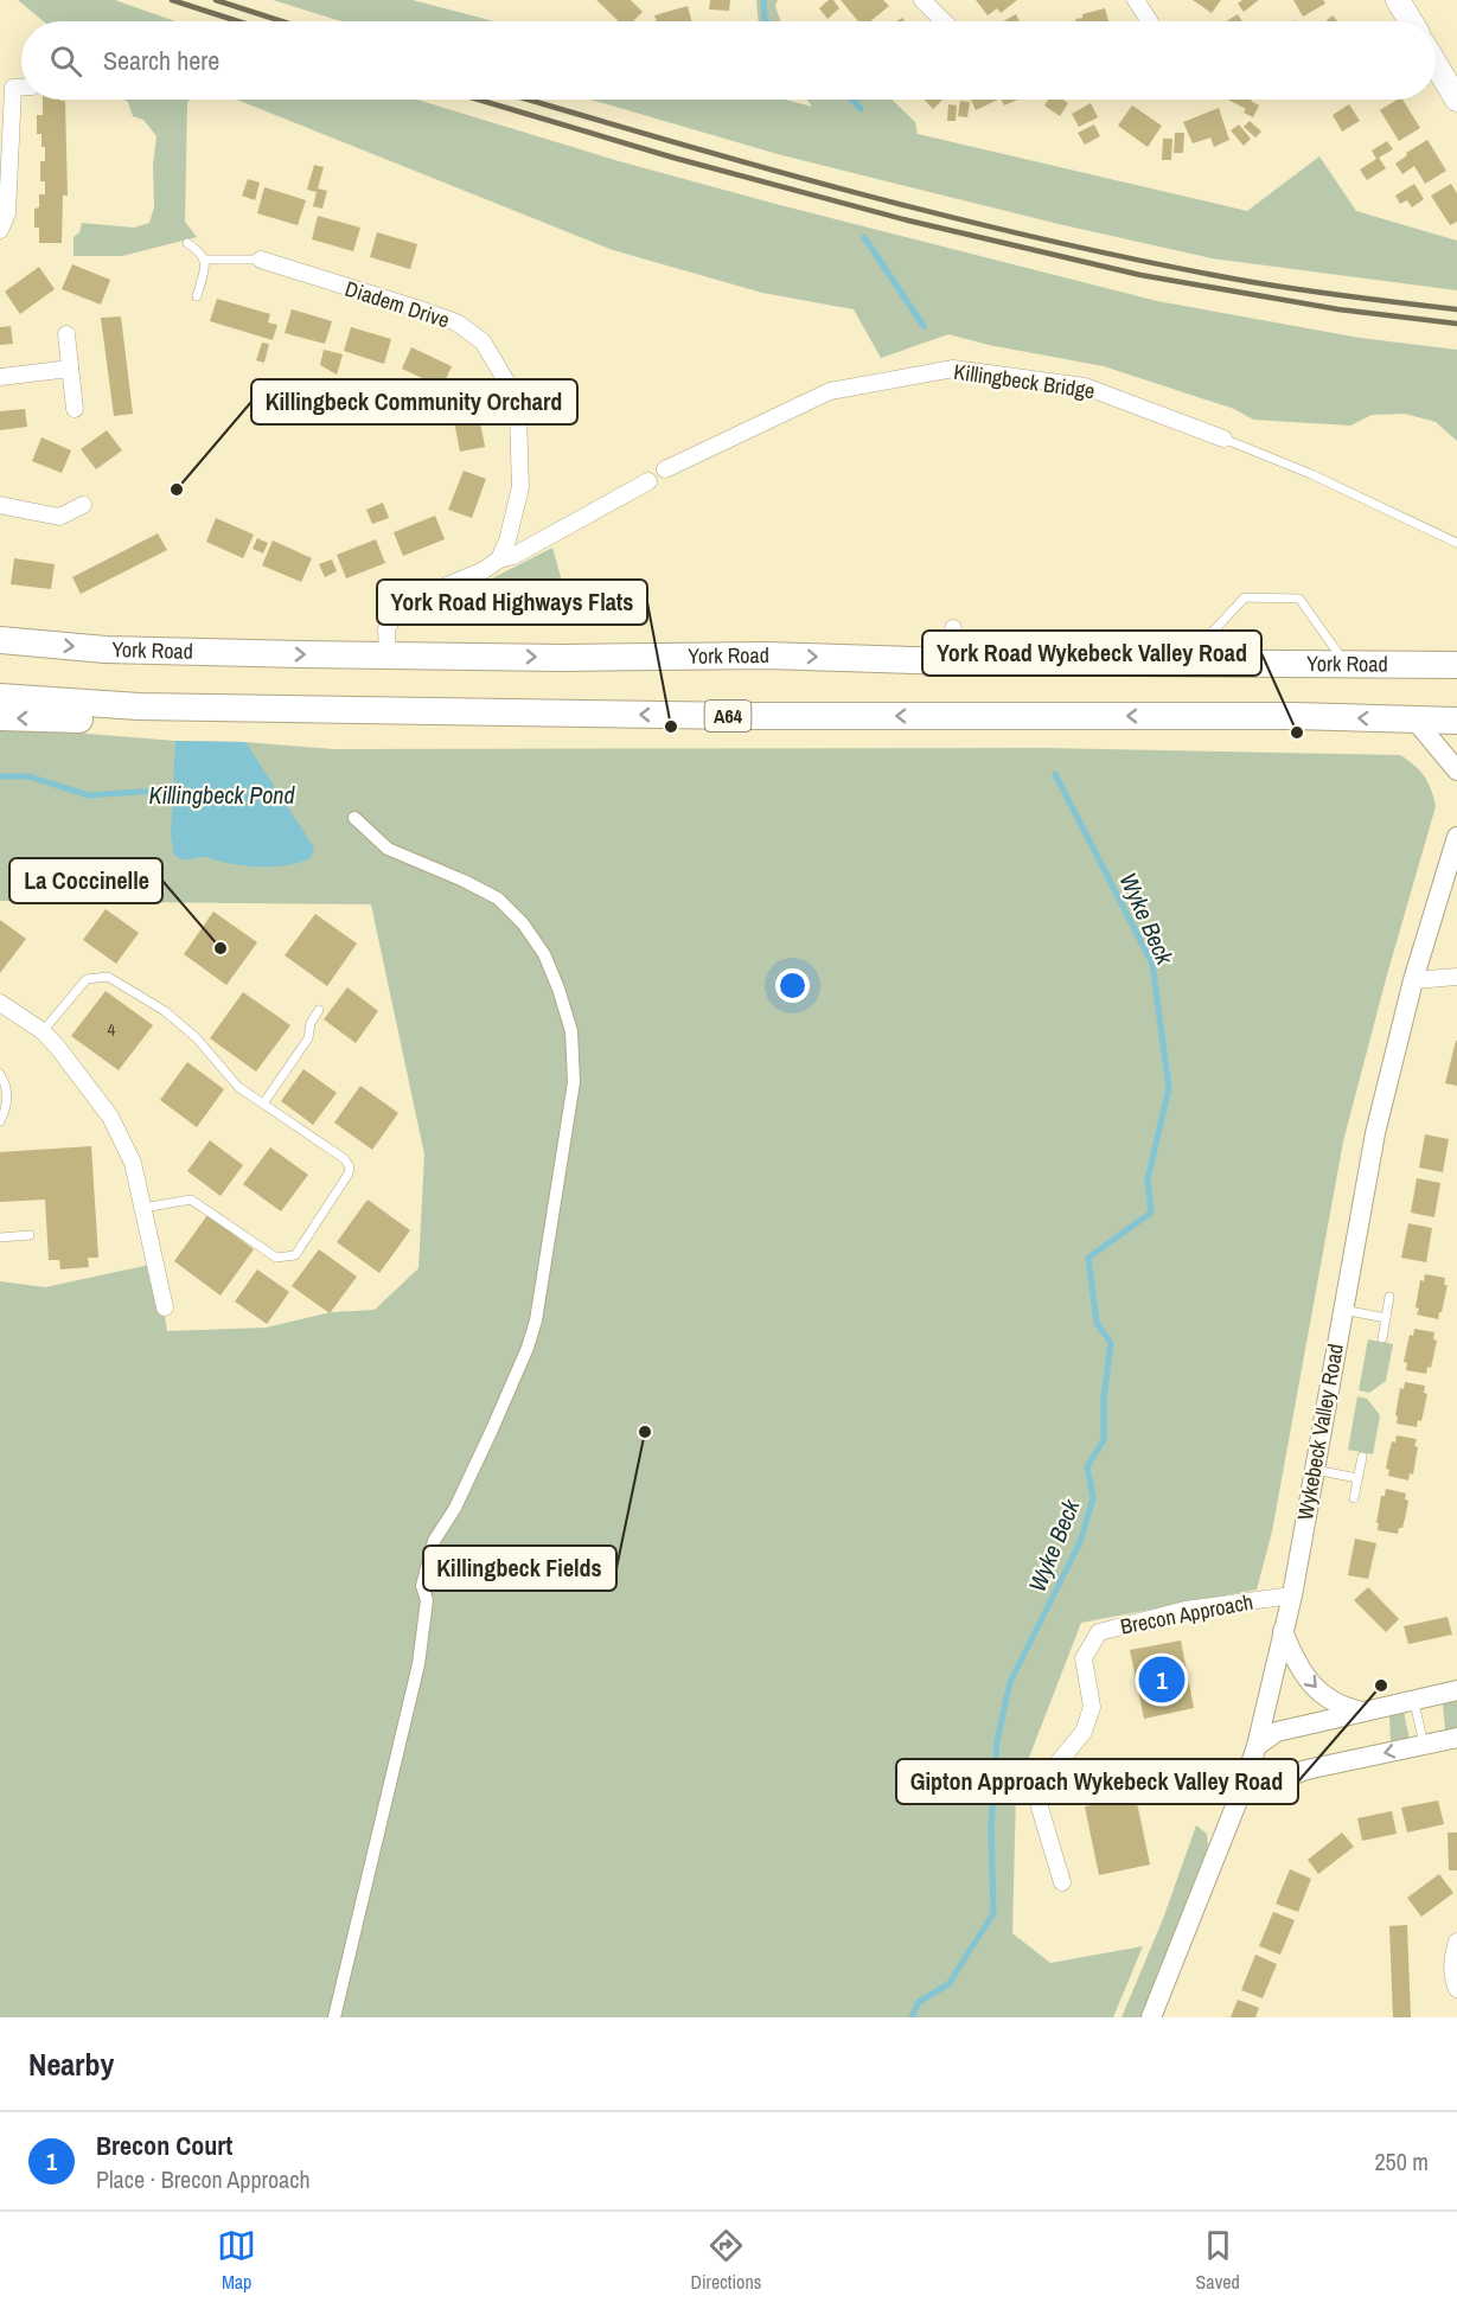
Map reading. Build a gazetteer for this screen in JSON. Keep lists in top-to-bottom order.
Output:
{
  "streets": {
    "highway": ["York Road", "A64"],
    "street": [
      "Diadem Drive",
      "Killingbeck Bridge",
      "Wykebeck Valley Road",
      "Brecon Approach"
    ]
  },
  "crossings": [
    ["Wykebeck Valley Road", "Brecon Approach"]
  ],
  "water": ["Killingbeck Pond", "Wyke Beck"],
  "places": [
    "Killingbeck Community Orchard",
    "York Road Highways Flats",
    "York Road Wykebeck Valley Road",
    "La Coccinelle",
    "Killingbeck Fields",
    "Gipton Approach Wykebeck Valley Road"
  ],
  "house_numbers": ["4"],
  "page": {
    "search": "Search here",
    "pins": "1",
    "heading": "Nearby",
    "list": [
      {
        "mark": "1",
        "name": "Brecon Court",
        "note": "Place · Brecon Approach",
        "value": "250 m"
      }
    ],
    "nav": ["Map", "Directions", "Saved"]
  }
}
